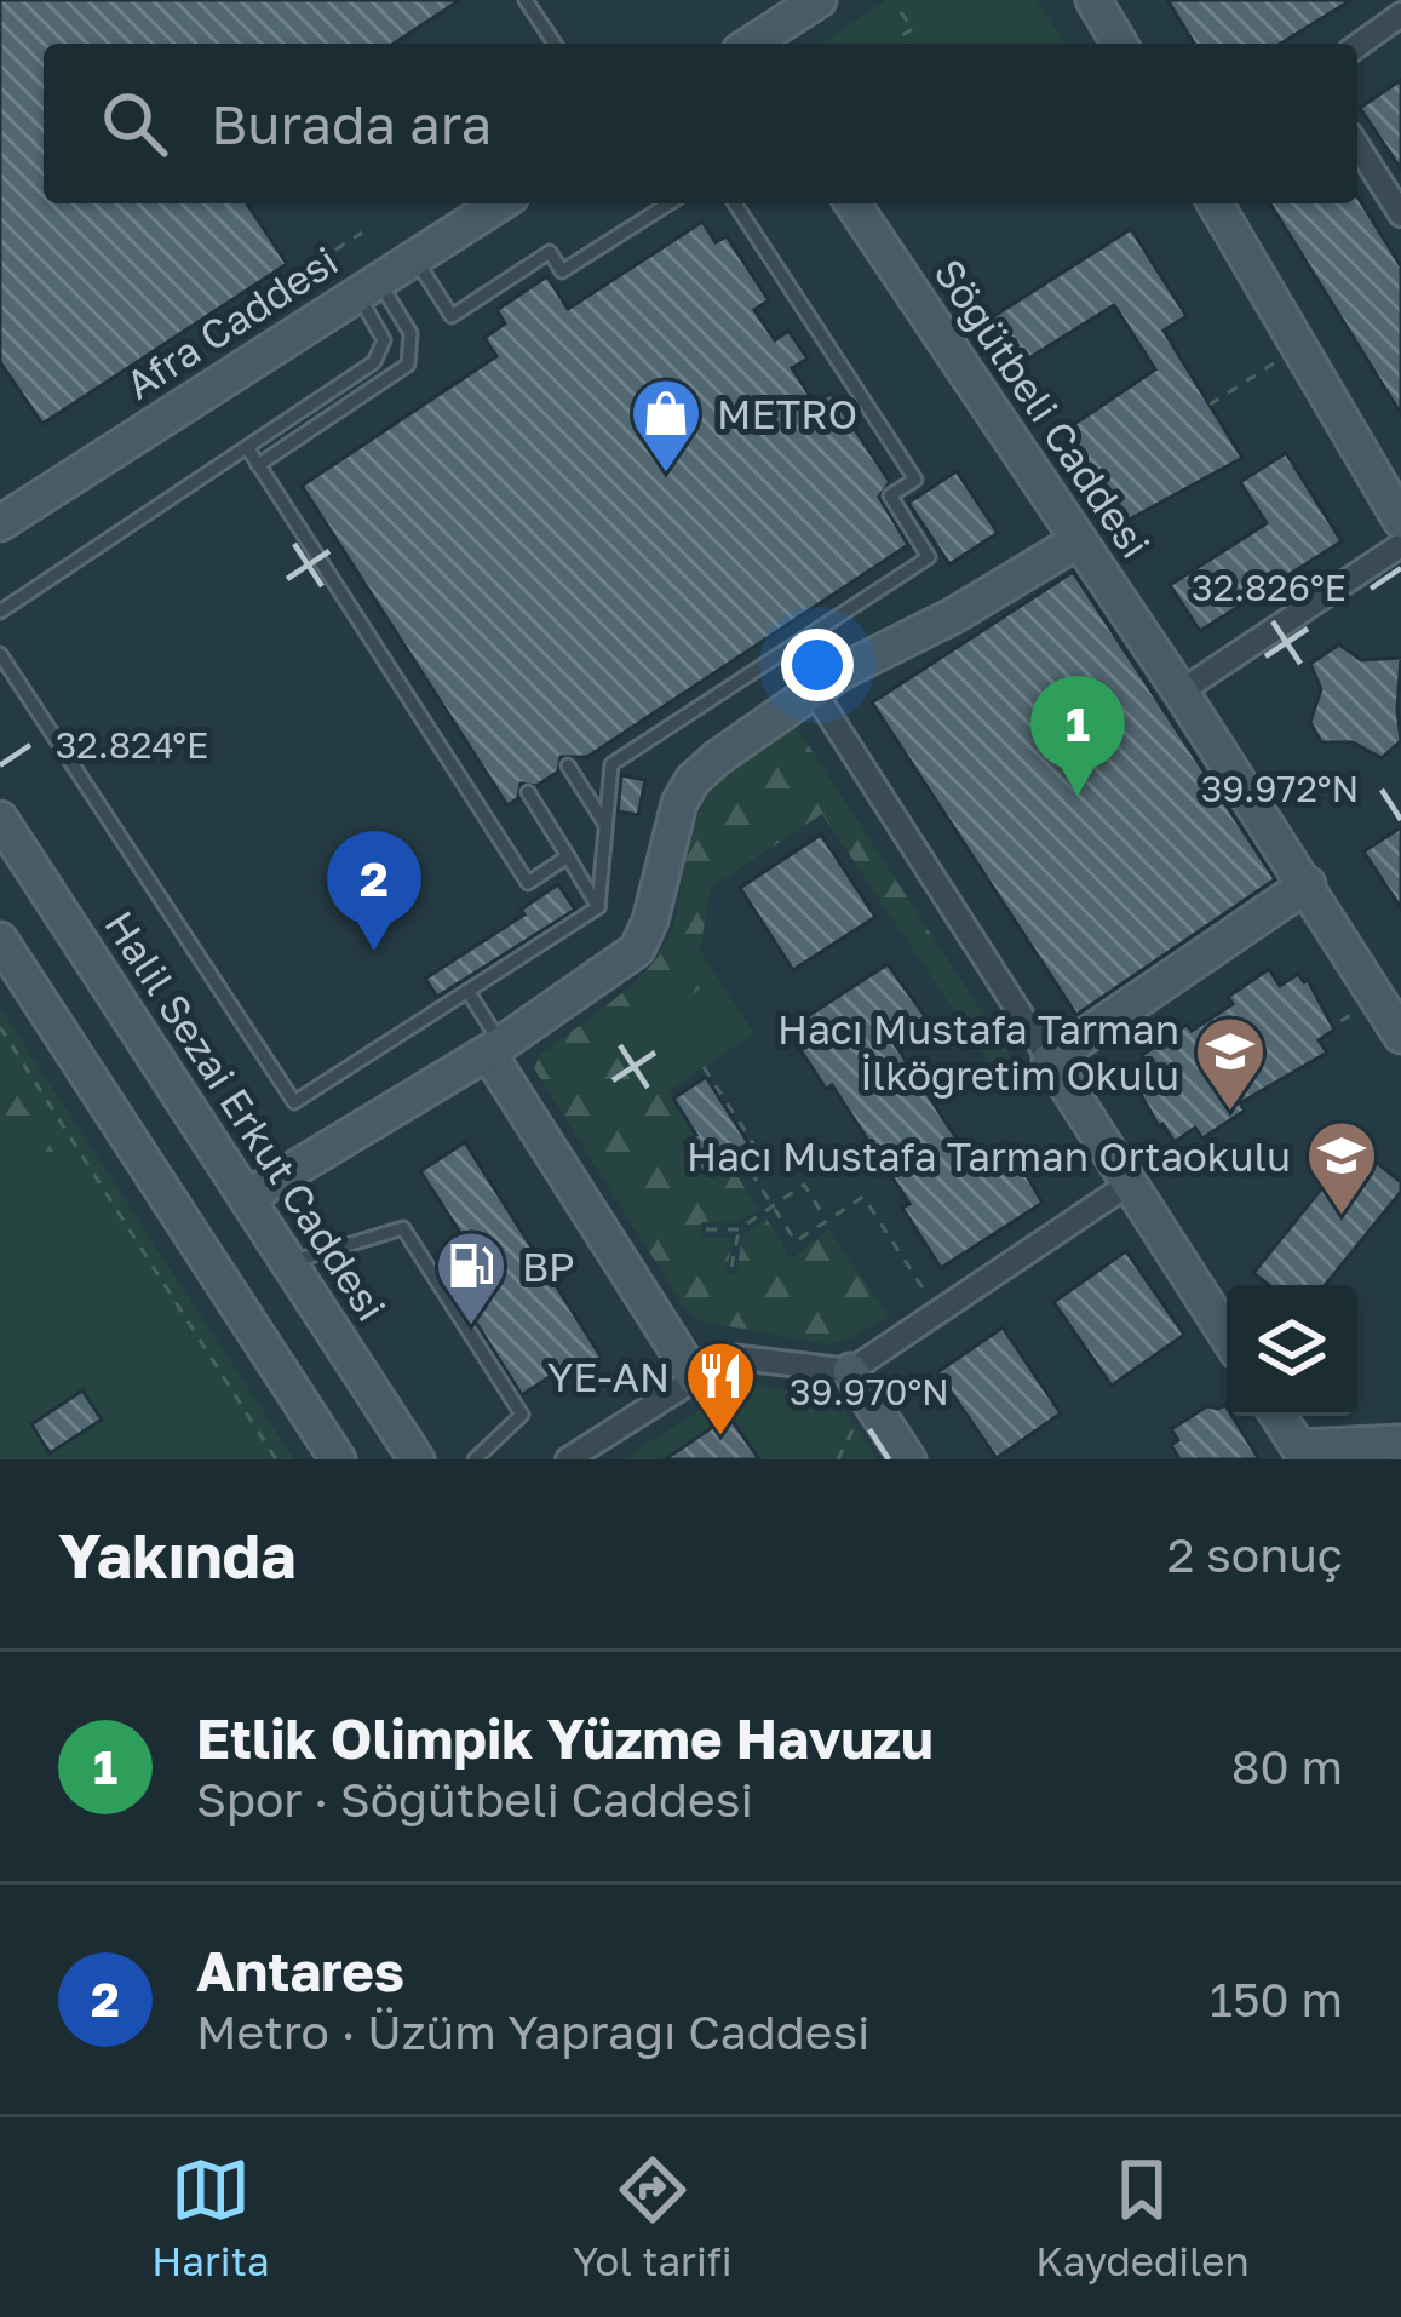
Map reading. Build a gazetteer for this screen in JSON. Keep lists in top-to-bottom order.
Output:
{
  "streets": {
    "street": ["Afra Caddesi", "Söğütbeli Caddesi", "Halil Sezai Erkut Caddesi"]
  },
  "places": {
    "shop": ["METRO"],
    "school or university": ["Hacı Mustafa Tarman İlköğretim Okulu", "Hacı Mustafa Tarman Ortaokulu"],
    "fuel station": ["BP"],
    "restaurant": ["YE-AN"]
  },
  "page": {
    "search": "Burada ara",
    "pins": ["1", "2"],
    "heading": ["Yakında", "2 sonuç"],
    "list": [
      {
        "mark": "1",
        "name": "Etlik Olimpik Yüzme Havuzu",
        "note": "Spor · Söğütbeli Caddesi",
        "value": "80 m"
      },
      {
        "mark": "2",
        "name": "Antares",
        "note": "Metro · Üzüm Yaprağı Caddesi",
        "value": "150 m"
      }
    ],
    "nav": ["Harita", "Yol tarifi", "Kaydedilen"]
  },
  "coordinates": [
    "32.826°E",
    "32.824°E",
    "39.972°N",
    "39.970°N"
  ]
}
